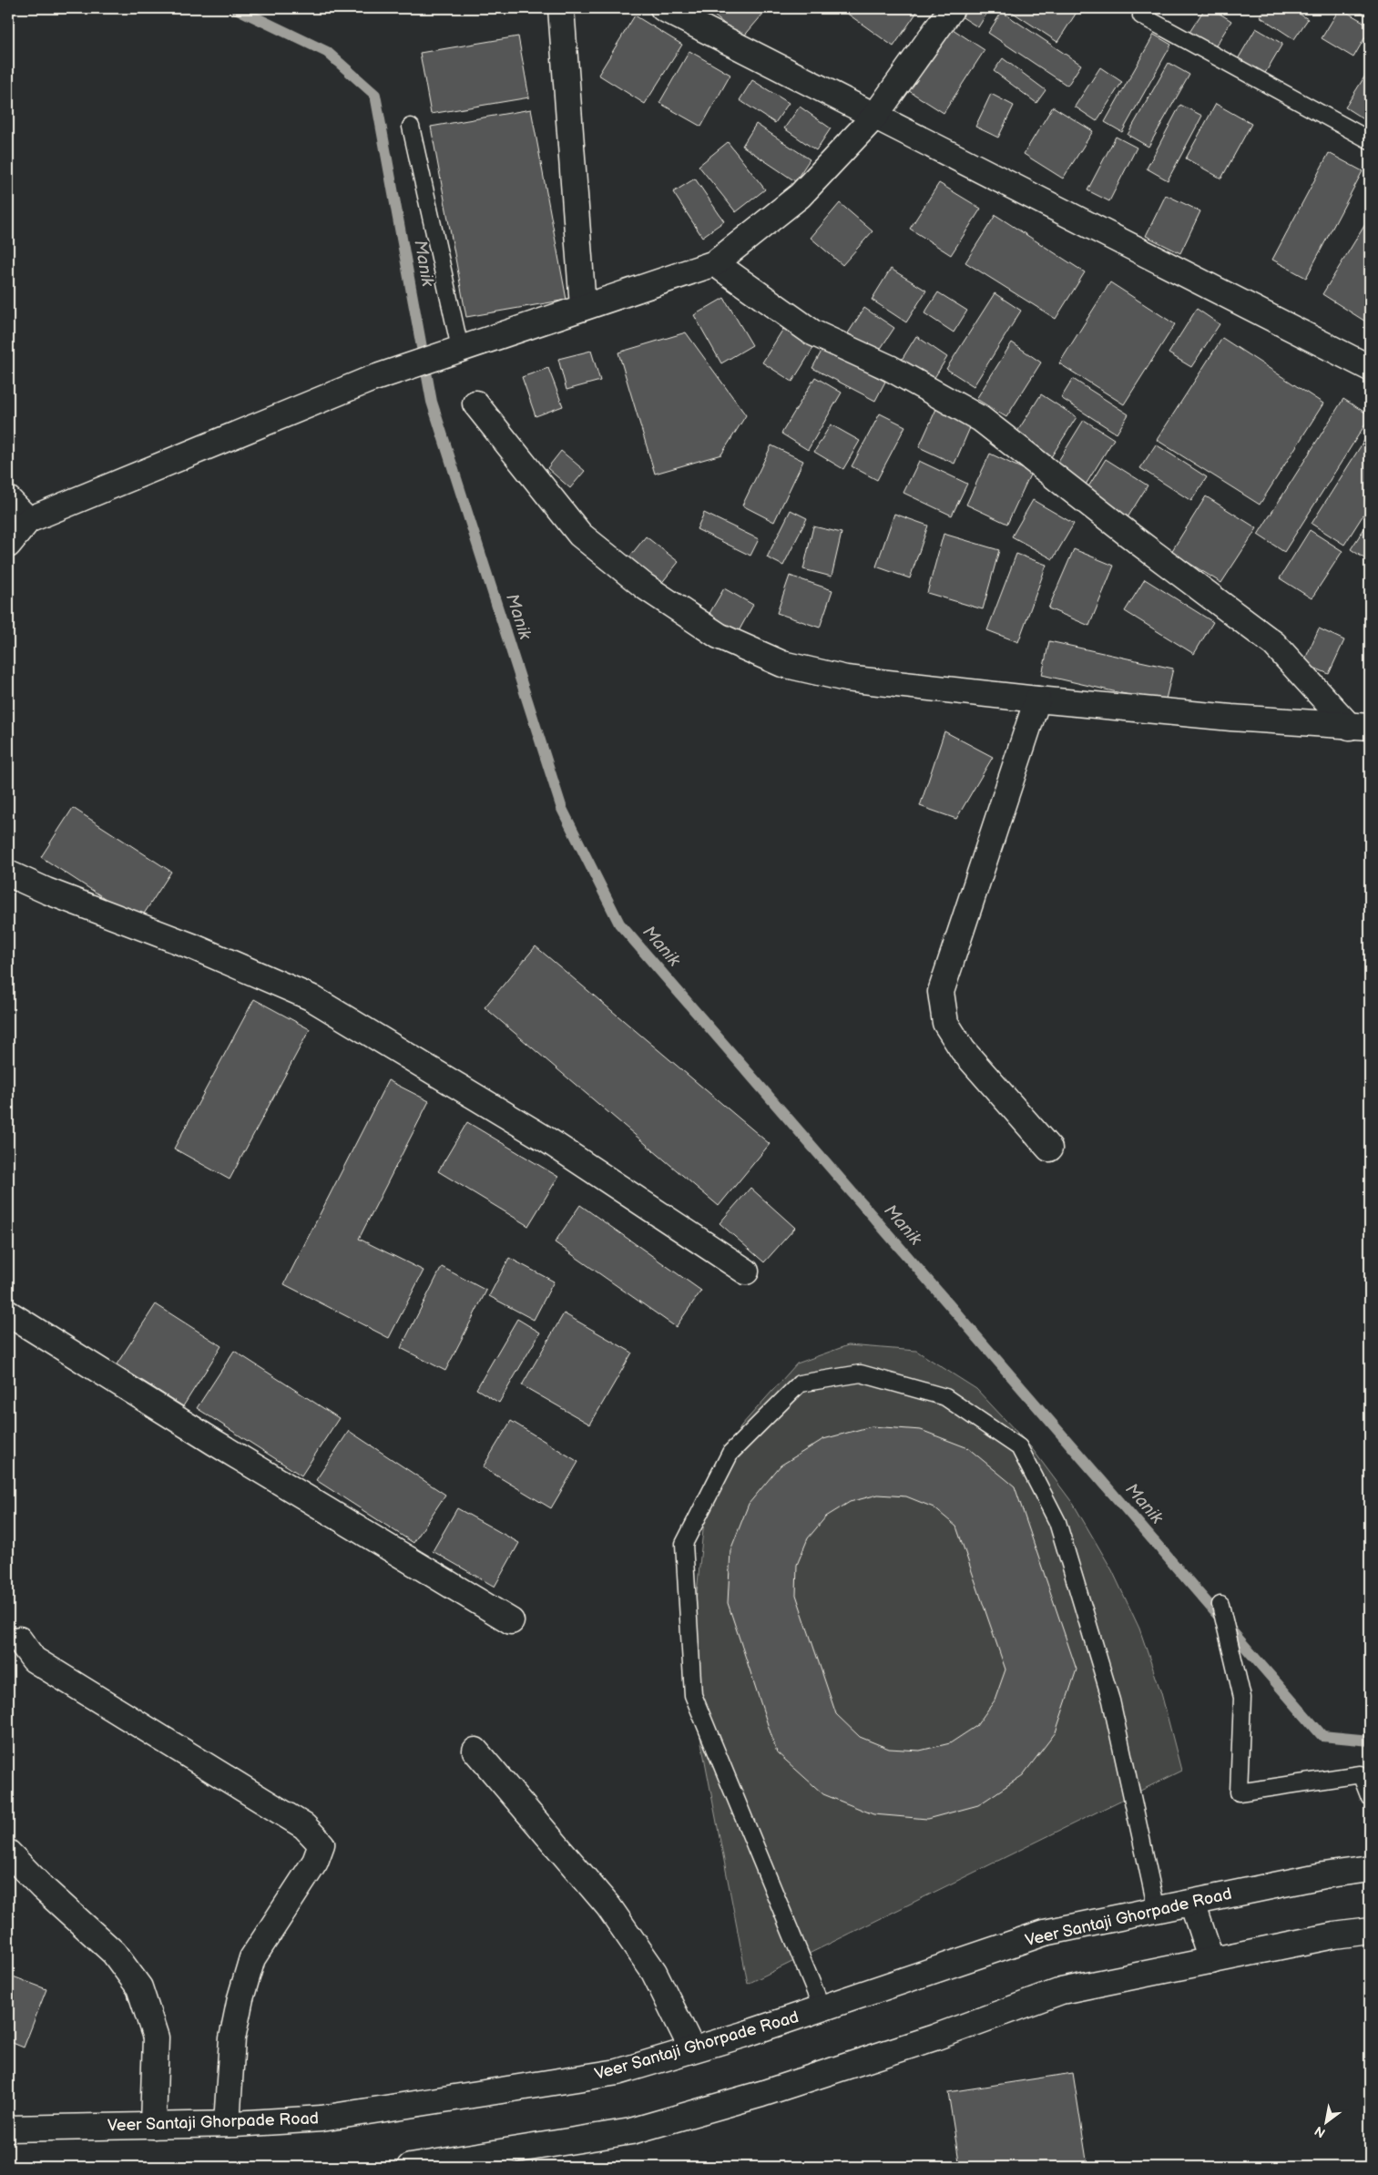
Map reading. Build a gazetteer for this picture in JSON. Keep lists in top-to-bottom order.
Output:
{
  "streets": {
    "street": ["Veer Santaji Ghorpade Road"]
  },
  "water": ["Manik"],
  "north": "bottom left"
}
